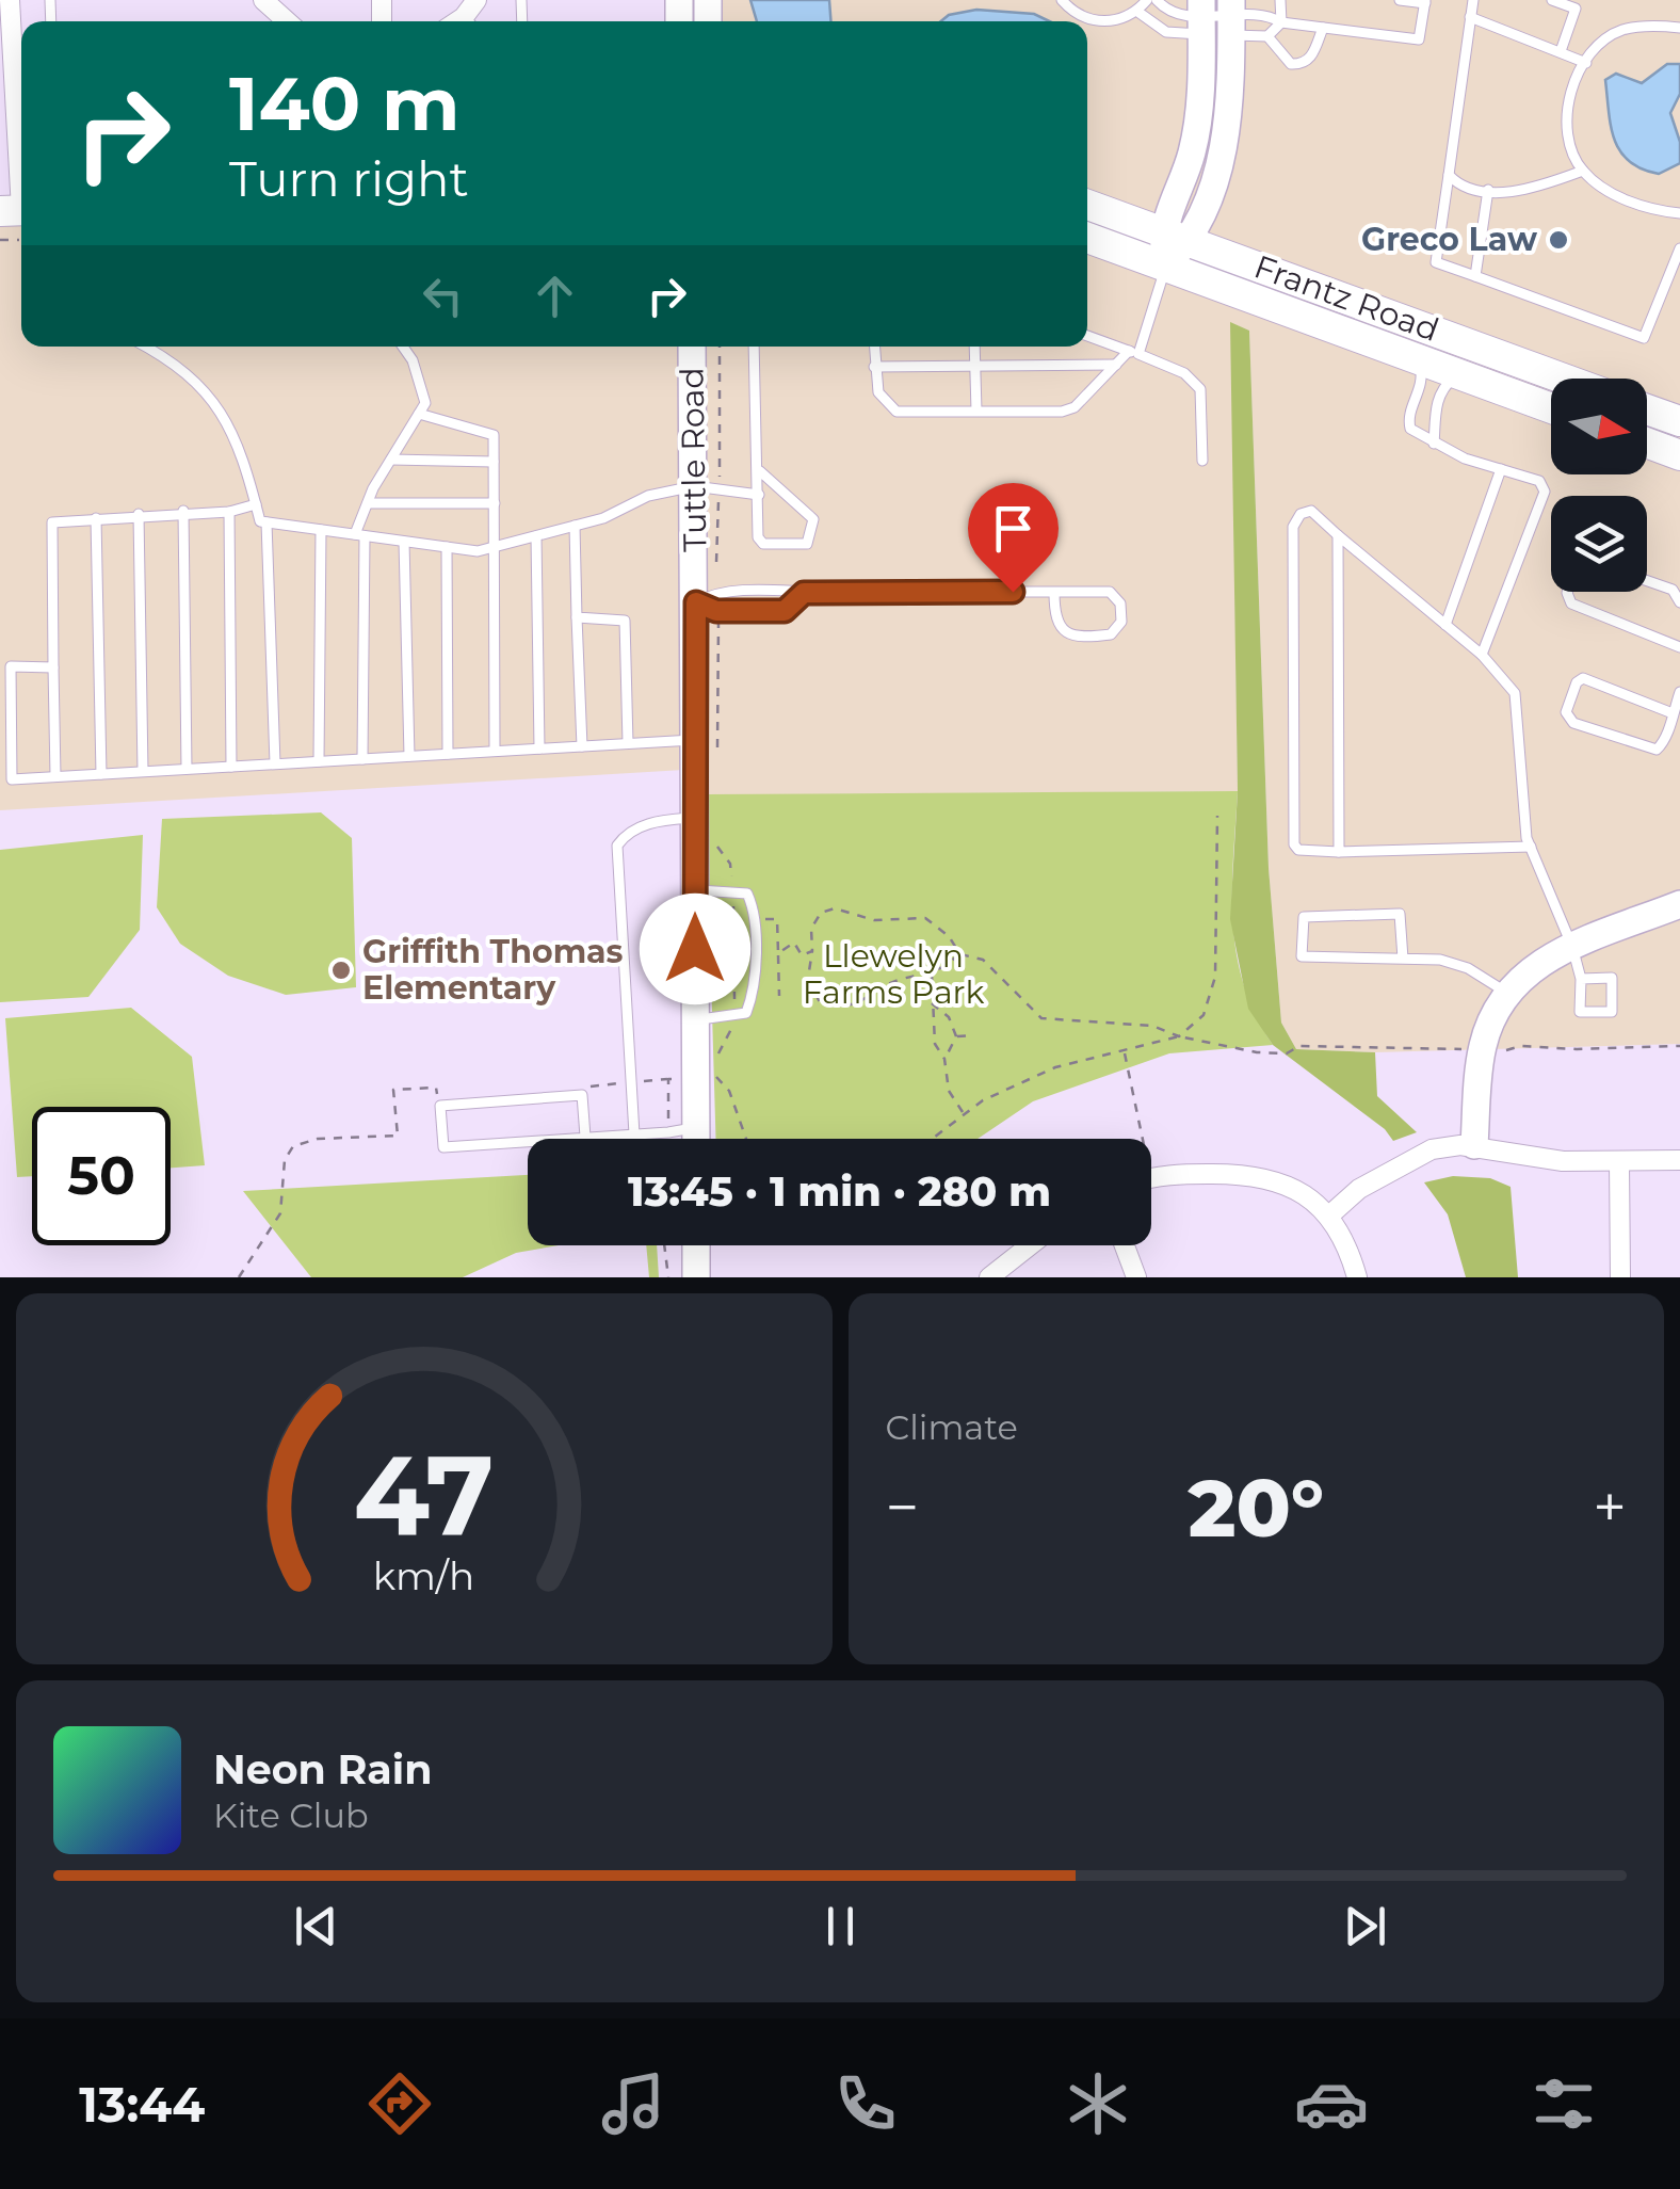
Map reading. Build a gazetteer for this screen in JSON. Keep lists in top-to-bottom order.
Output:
{
  "streets": {
    "main road": ["Frantz Road", "Tuttle Road"]
  },
  "parks": ["Llewelyn Farms Park"],
  "places": ["Greco Law", "Griffith Thomas Elementary"],
  "north": "right",
  "page": {
    "turn": ["140 m", "Turn right"],
    "limit": "50",
    "trip": "13:45 · 1 min · 280 m",
    "tile": "Climate",
    "heat": ["−", "20°", "+"],
    "song": ["Neon Rain", "Kite Club"],
    "tabs": "13:44",
    "gauge": ["47", "km/h"]
  }
}
